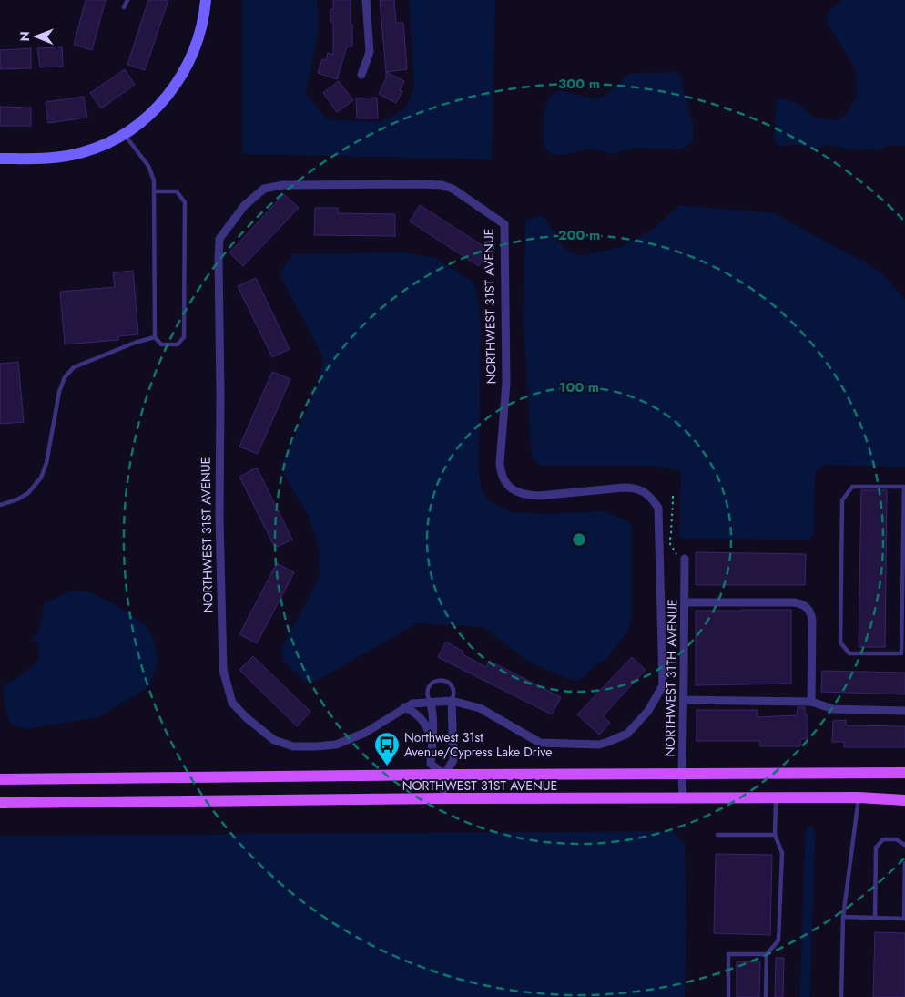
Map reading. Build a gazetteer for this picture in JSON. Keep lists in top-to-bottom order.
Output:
{
  "streets": {
    "main road": ["NORTHWEST 31ST AVENUE"],
    "street": ["NORTHWEST 31TH AVENUE"]
  },
  "crossings": [
    ["NORTHWEST 31ST AVENUE", "NORTHWEST 31TH AVENUE"]
  ],
  "places": {
    "bus stop": ["Northwest 31st Avenue/Cypress Lake Drive"]
  },
  "north": "left",
  "rings": ["300 m", "200 m", "100 m"]
}
